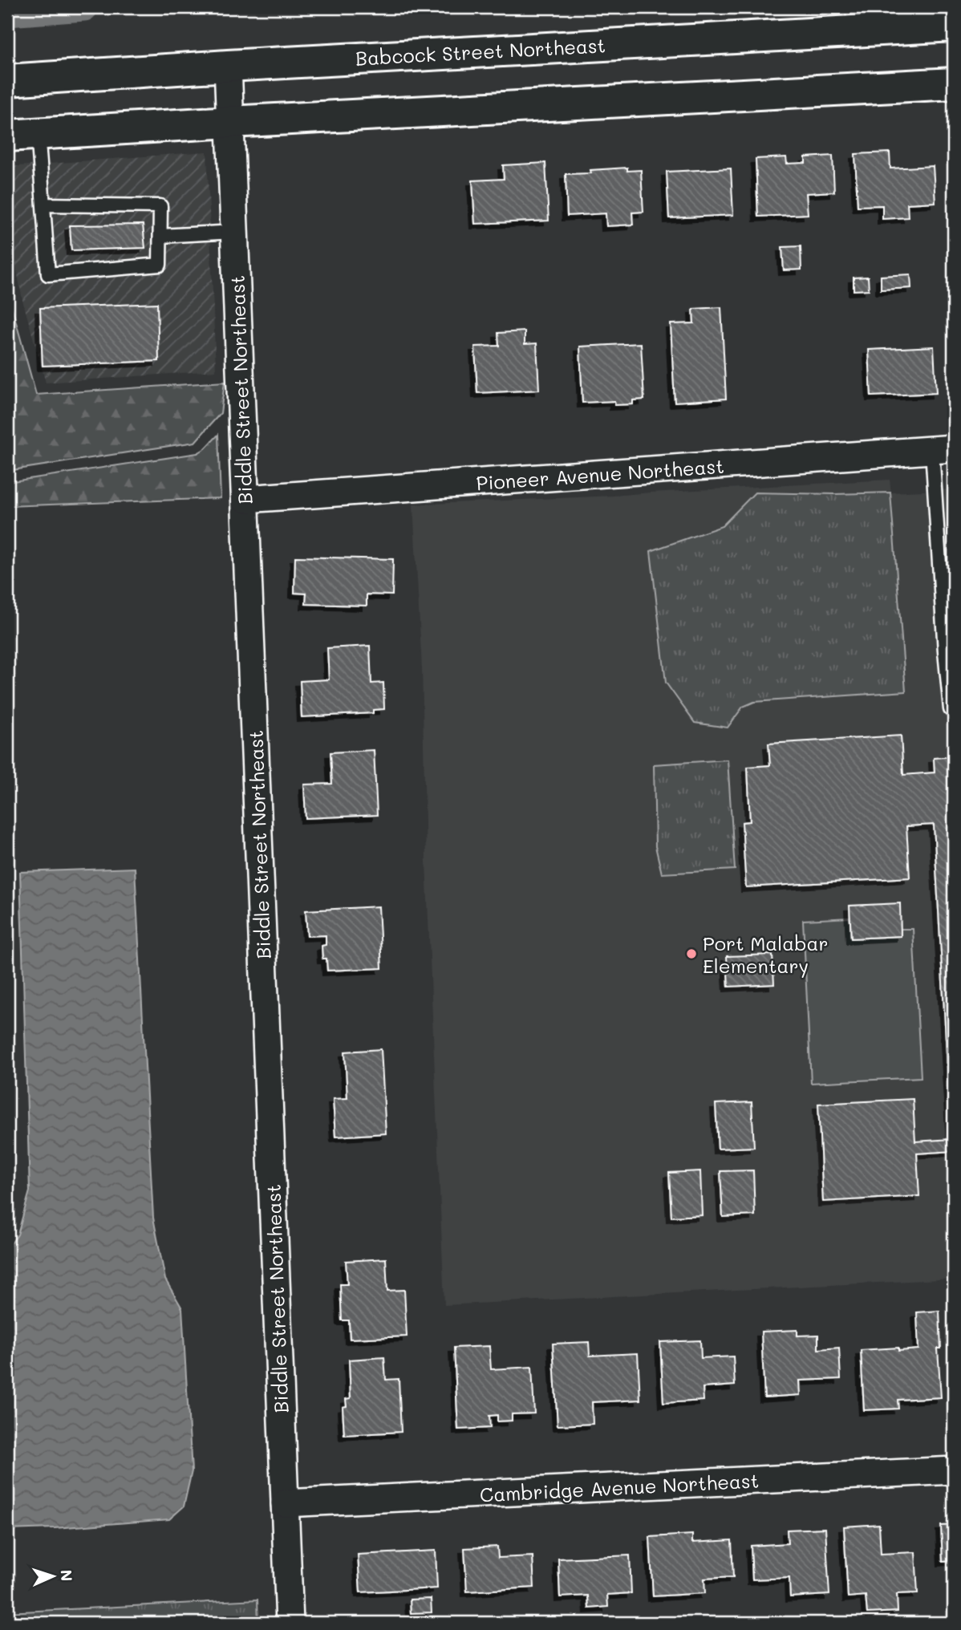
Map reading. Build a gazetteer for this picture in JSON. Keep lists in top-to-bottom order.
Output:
{
  "streets": {
    "main road": ["Babcock Street Northeast"],
    "street": ["Biddle Street Northeast", "Pioneer Avenue Northeast", "Cambridge Avenue Northeast"]
  },
  "crossings": [
    ["Babcock Street Northeast", "Biddle Street Northeast"],
    ["Biddle Street Northeast", "Pioneer Avenue Northeast"],
    ["Biddle Street Northeast", "Cambridge Avenue Northeast"]
  ],
  "places": ["Port Malabar Elementary"],
  "north": "right"
}
